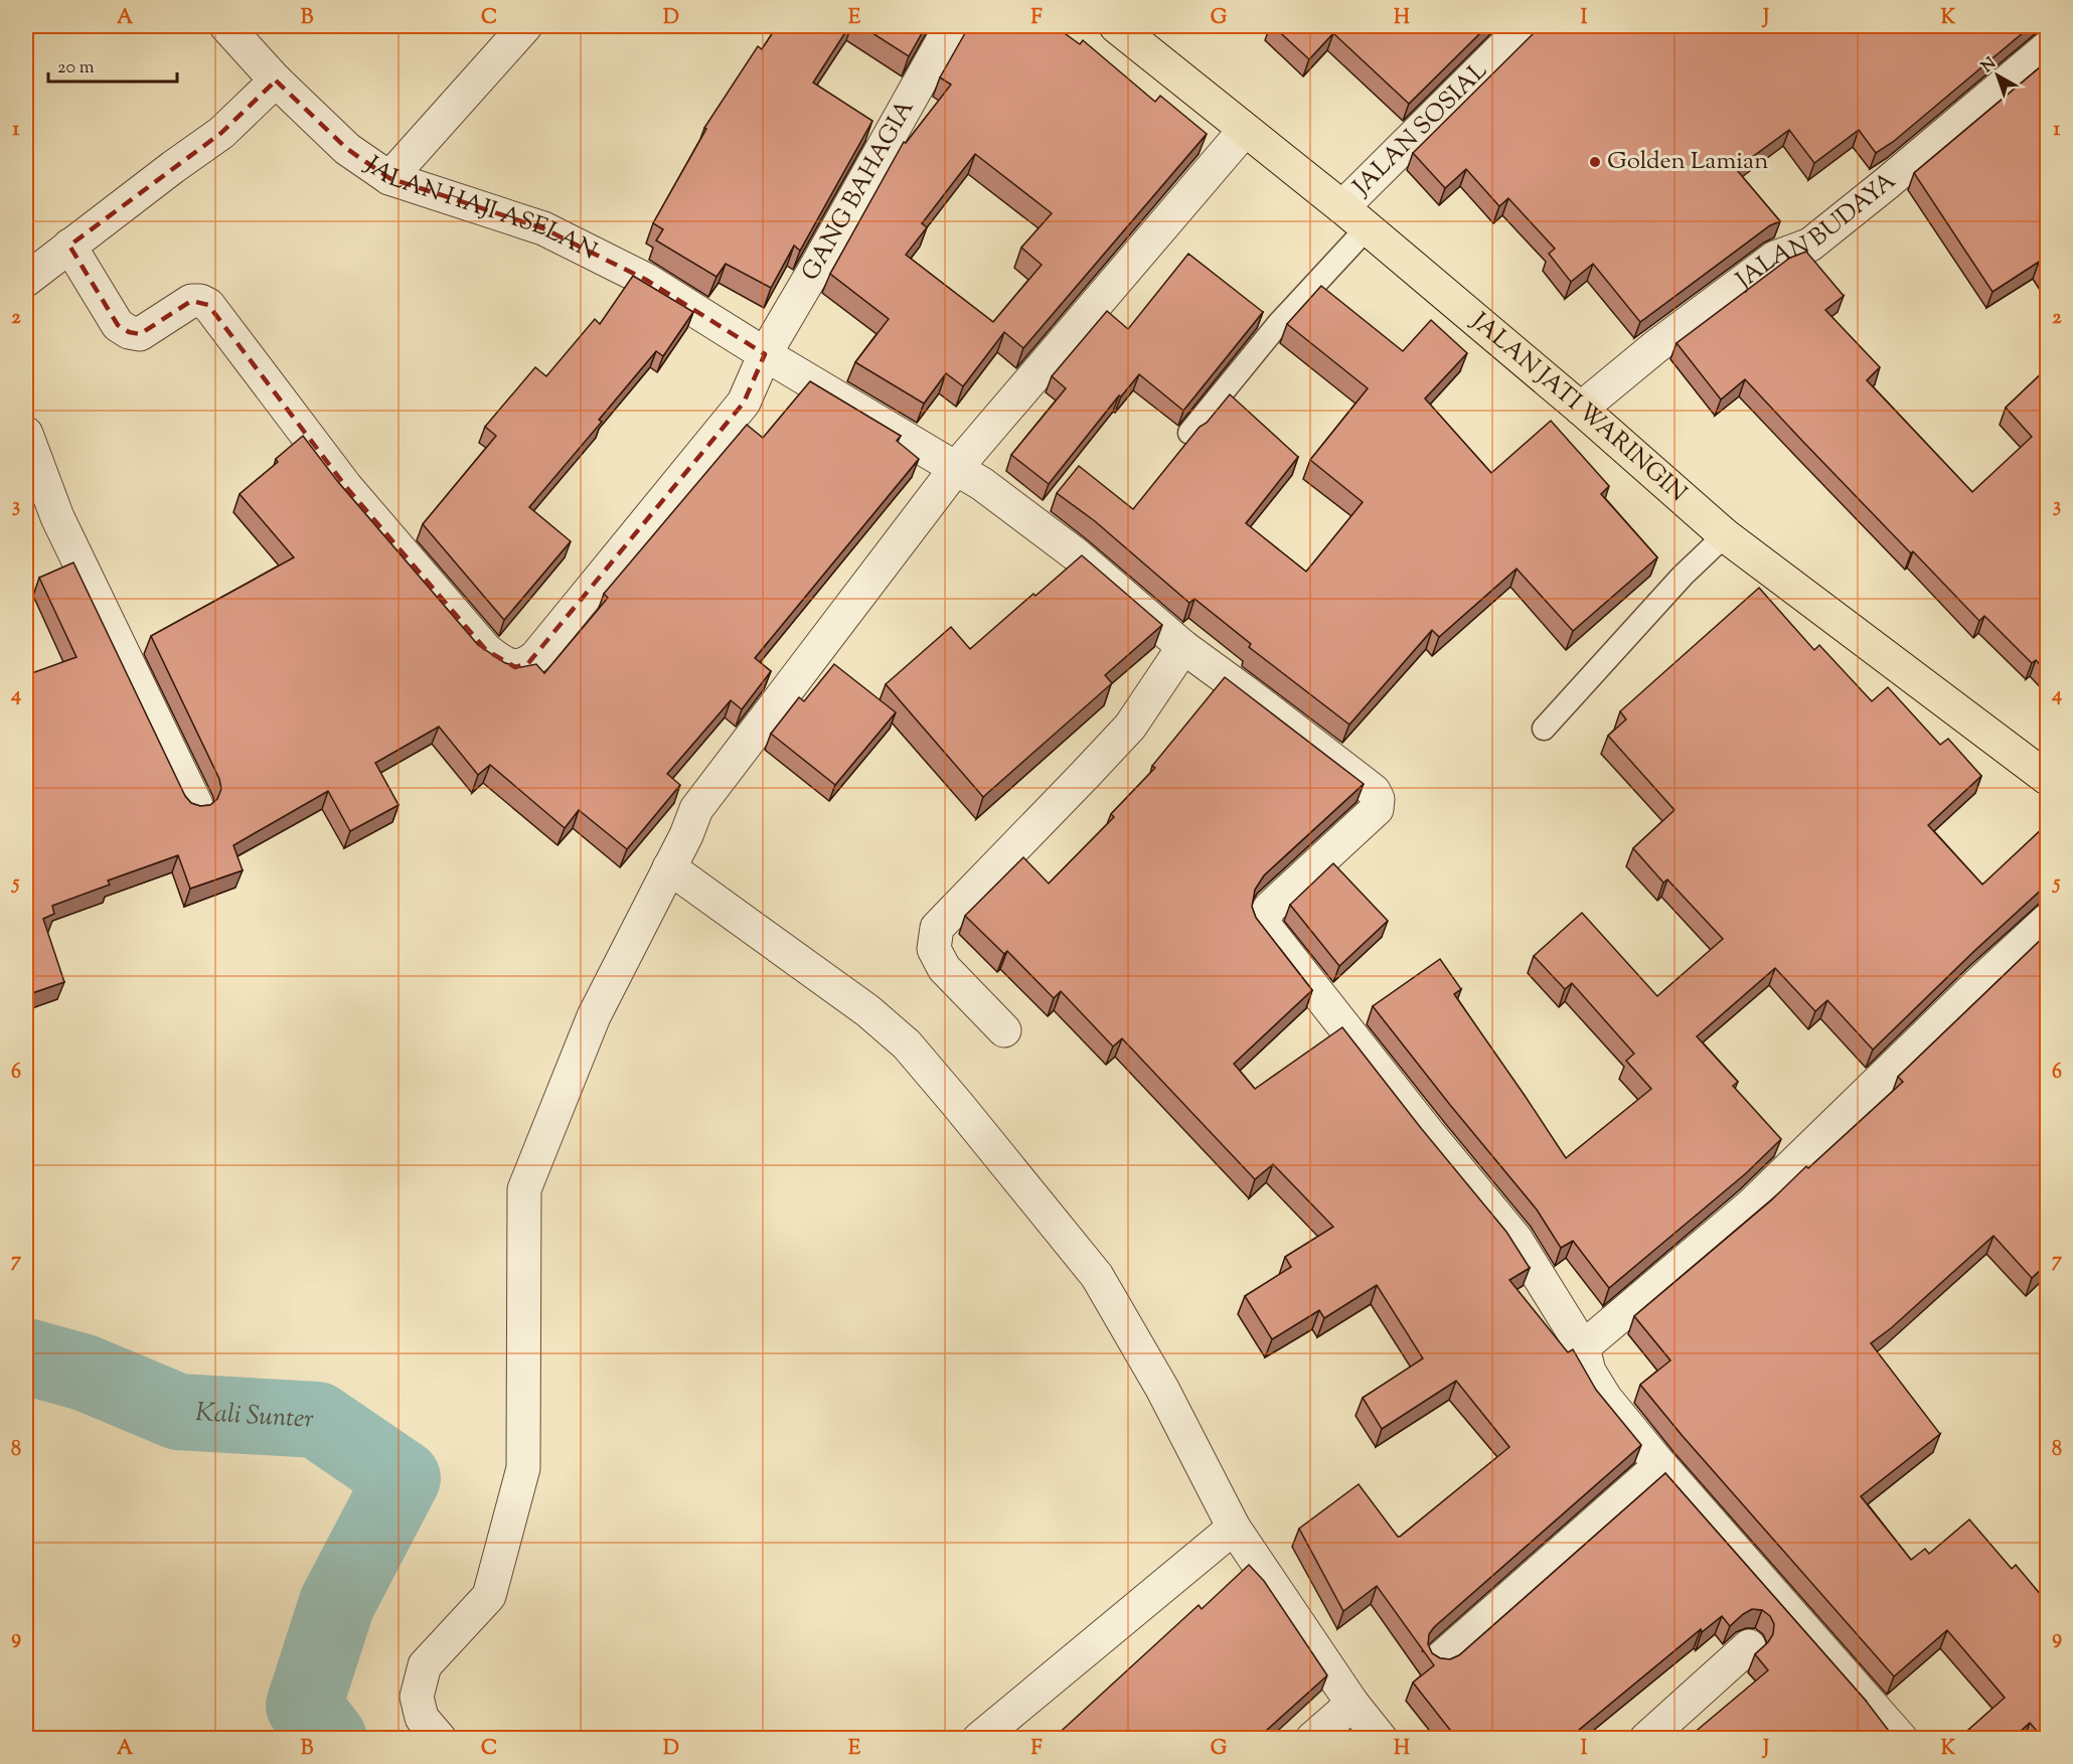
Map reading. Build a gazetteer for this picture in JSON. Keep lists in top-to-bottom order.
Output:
{
  "streets": {
    "main road": ["JALAN JATI WARINGIN"],
    "street": [
      "JALAN SOSIAL",
      "GANG BAHAGIA",
      "JALAN HAJI ASELAN",
      "JALAN BUDAYA"
    ]
  },
  "crossings": [
    ["JALAN SOSIAL", "JALAN JATI WARINGIN"],
    ["GANG BAHAGIA", "JALAN HAJI ASELAN"],
    ["JALAN BUDAYA", "JALAN JATI WARINGIN"]
  ],
  "water": ["Kali Sunter"],
  "places": ["Golden Lamian"],
  "scale_bar": "20 m",
  "north": "top left",
  "grid": {
    "columns": [
      "A",
      "B",
      "C",
      "D",
      "E",
      "F",
      "G",
      "H",
      "I",
      "J",
      "K"
    ],
    "rows": [
      "1",
      "2",
      "3",
      "4",
      "5",
      "6",
      "7",
      "8",
      "9"
    ]
  }
}
